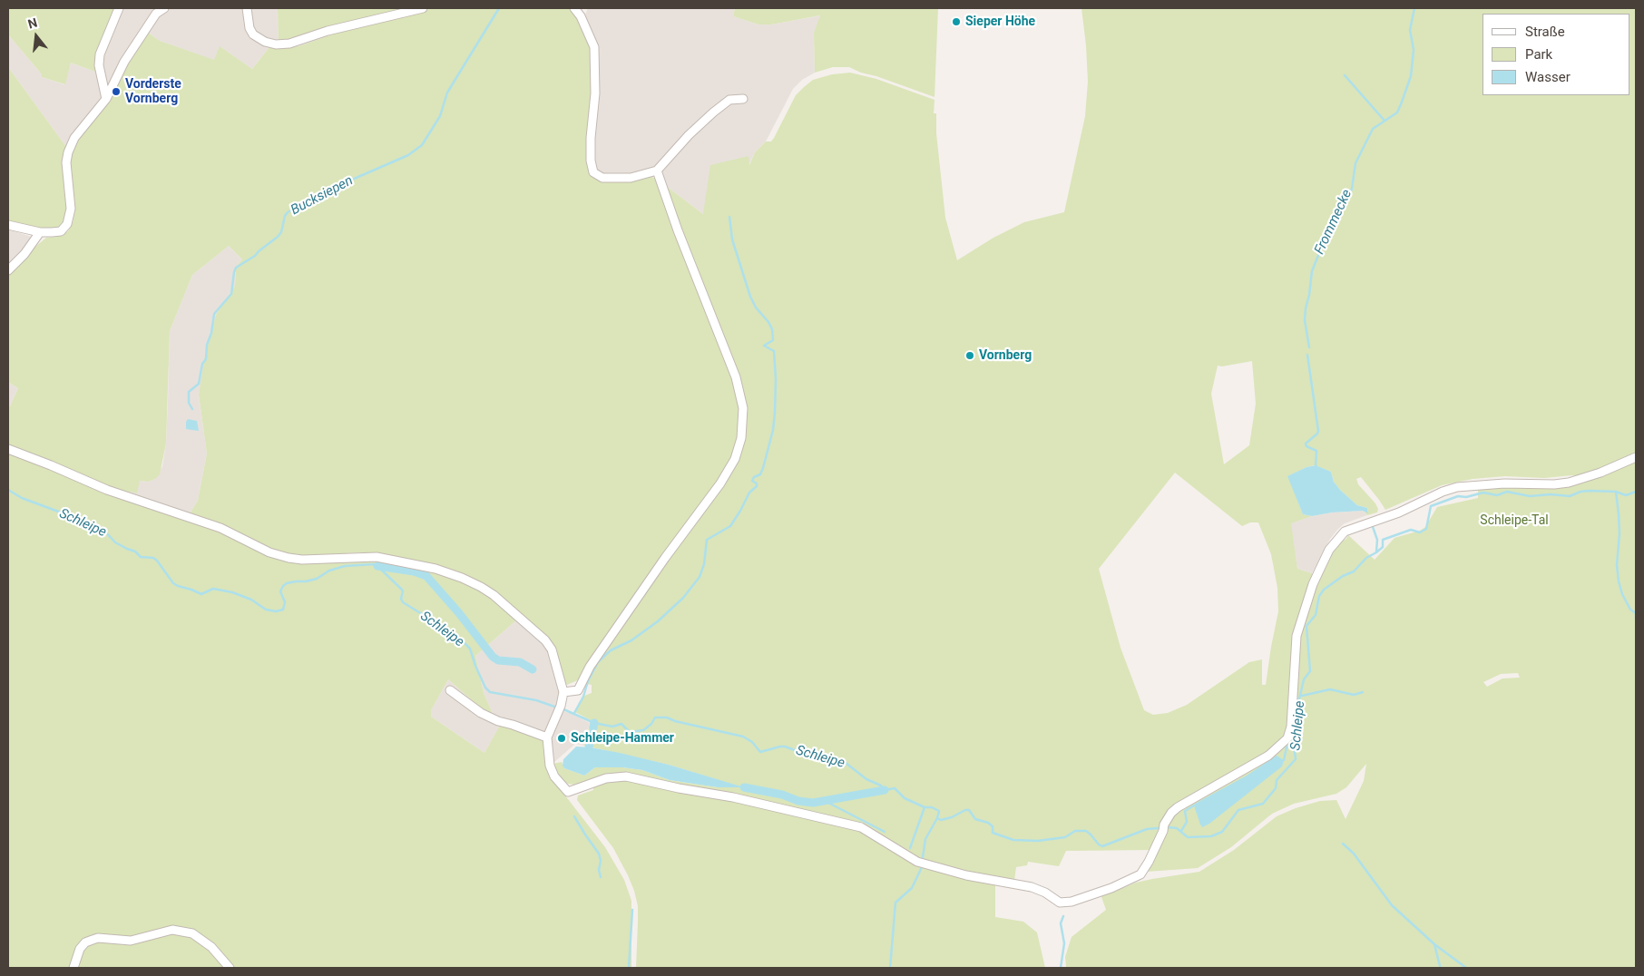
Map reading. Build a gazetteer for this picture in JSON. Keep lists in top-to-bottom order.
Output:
{
  "water": ["Bucksiepen", "Frommecke", "Schleipe"],
  "parks": ["Schleipe-Tal"],
  "places": [
    "Sieper Höhe",
    "Vorderste Vornberg",
    "Vornberg",
    "Schleipe-Hammer"
  ],
  "legend": ["Straße", "Park", "Wasser"],
  "north": "top"
}
